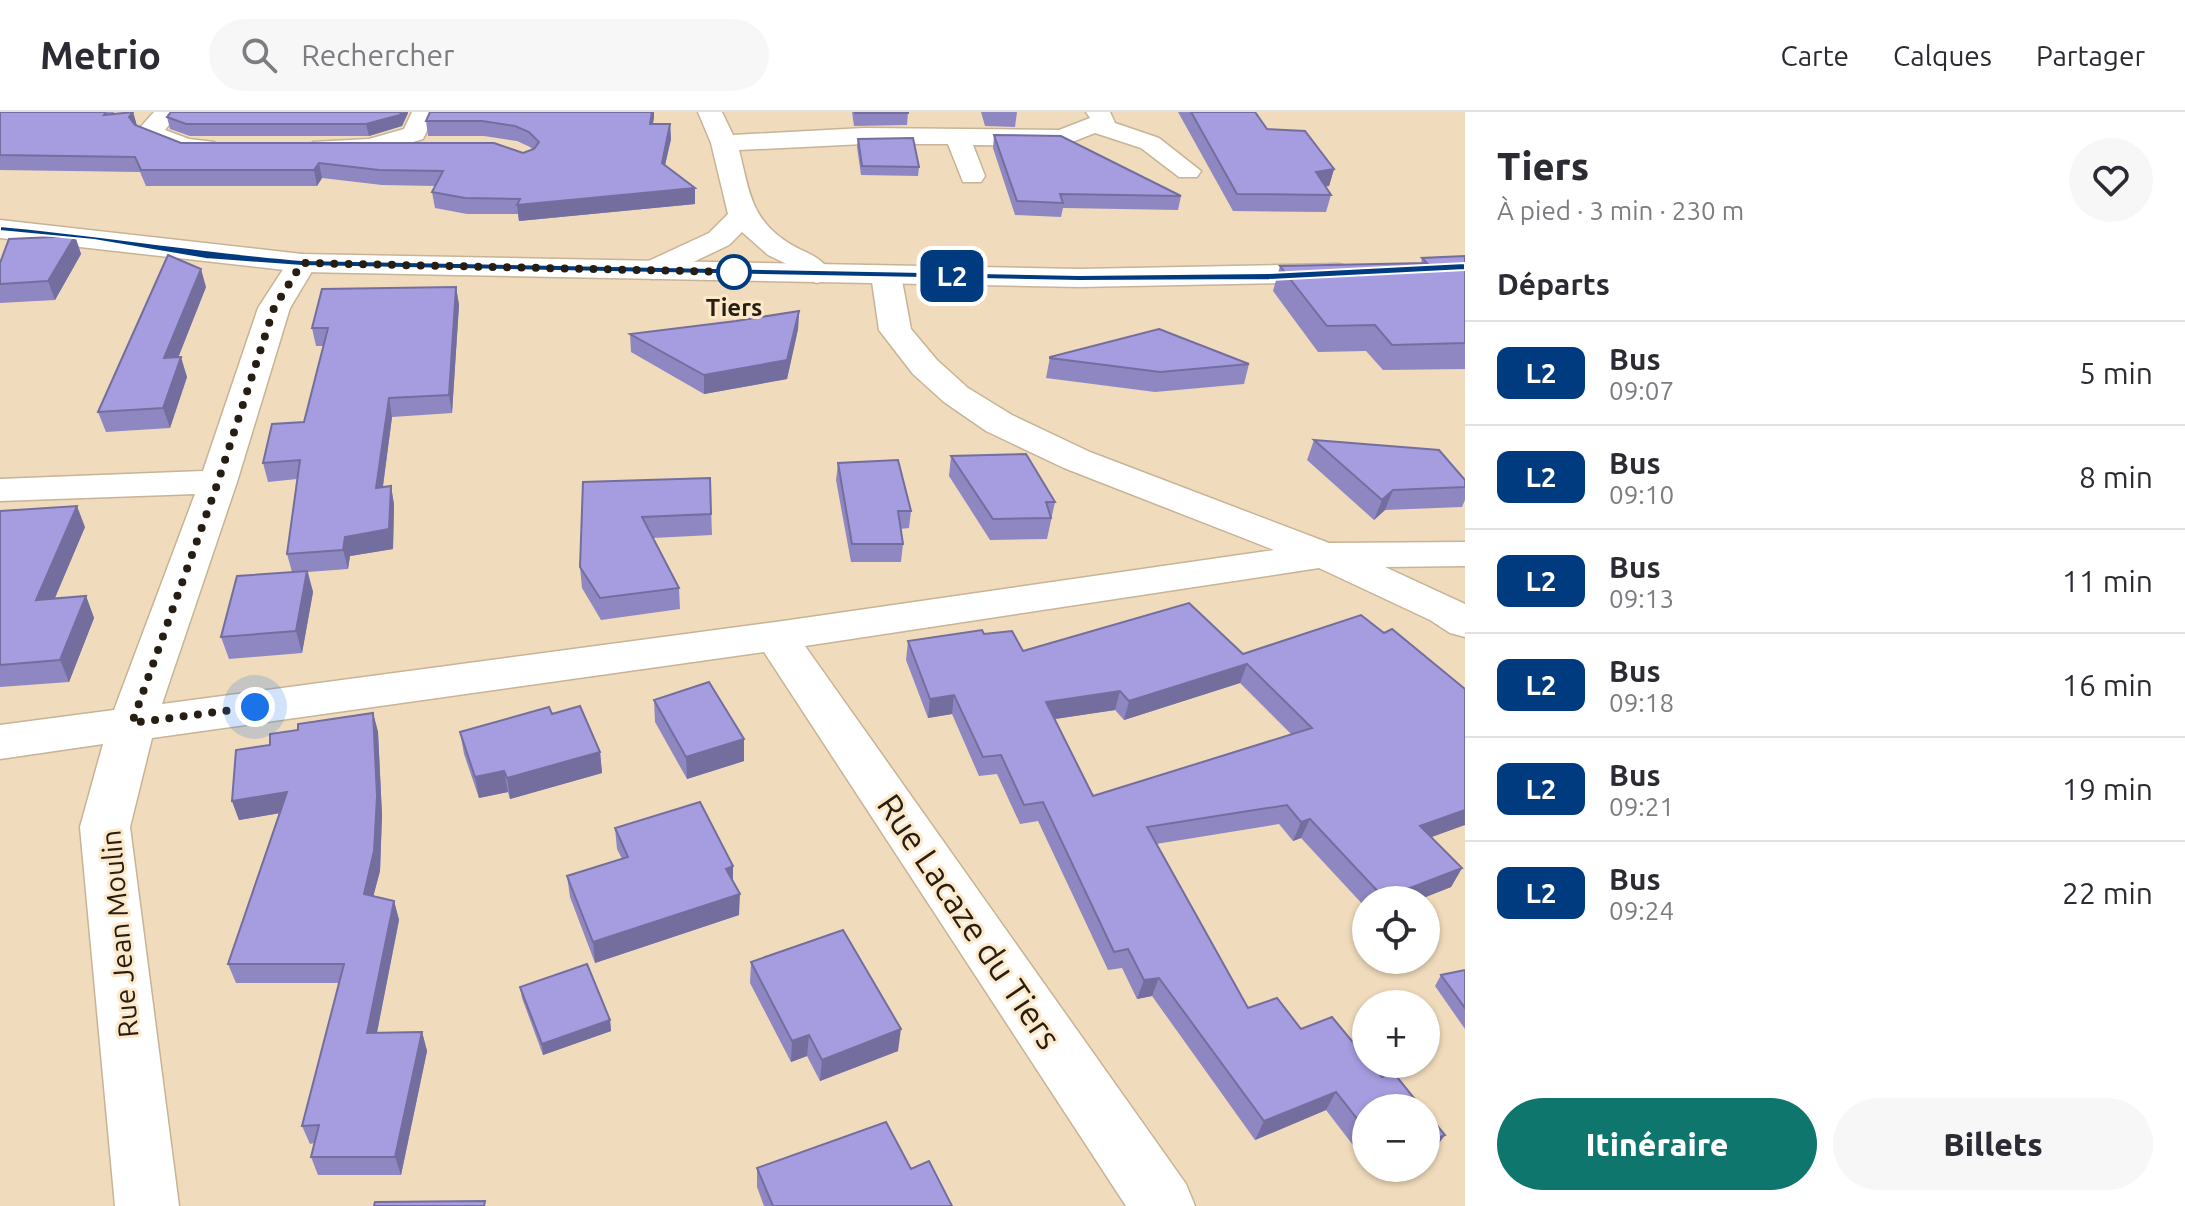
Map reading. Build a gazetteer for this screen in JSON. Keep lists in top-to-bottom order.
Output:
{
  "streets": {
    "street": ["Rue Lacaze du Tiers", "Rue Jean Moulin"]
  },
  "places": ["Tiers"],
  "lines": ["bus line L2"],
  "page": {
    "header": "Metrio",
    "search": "Rechercher",
    "nav": ["Carte", "Calques", "Partager"],
    "on_map": "L2",
    "heading": [
      ["Tiers", "À pied · 3 min · 230 m"],
      "Départs"
    ],
    "list": [
      {
        "mark": "L2",
        "name": "Bus",
        "note": "09:07",
        "value": "5 min"
      },
      {
        "mark": "L2",
        "name": "Bus",
        "note": "09:10",
        "value": "8 min"
      },
      {
        "mark": "L2",
        "name": "Bus",
        "note": "09:13",
        "value": "11 min"
      },
      {
        "mark": "L2",
        "name": "Bus",
        "note": "09:18",
        "value": "16 min"
      },
      {
        "mark": "L2",
        "name": "Bus",
        "note": "09:21",
        "value": "19 min"
      },
      {
        "mark": "L2",
        "name": "Bus",
        "note": "09:24",
        "value": "22 min"
      }
    ],
    "map_buttons": ["+", "−"],
    "buttons": ["Itinéraire", "Billets"]
  }
}
